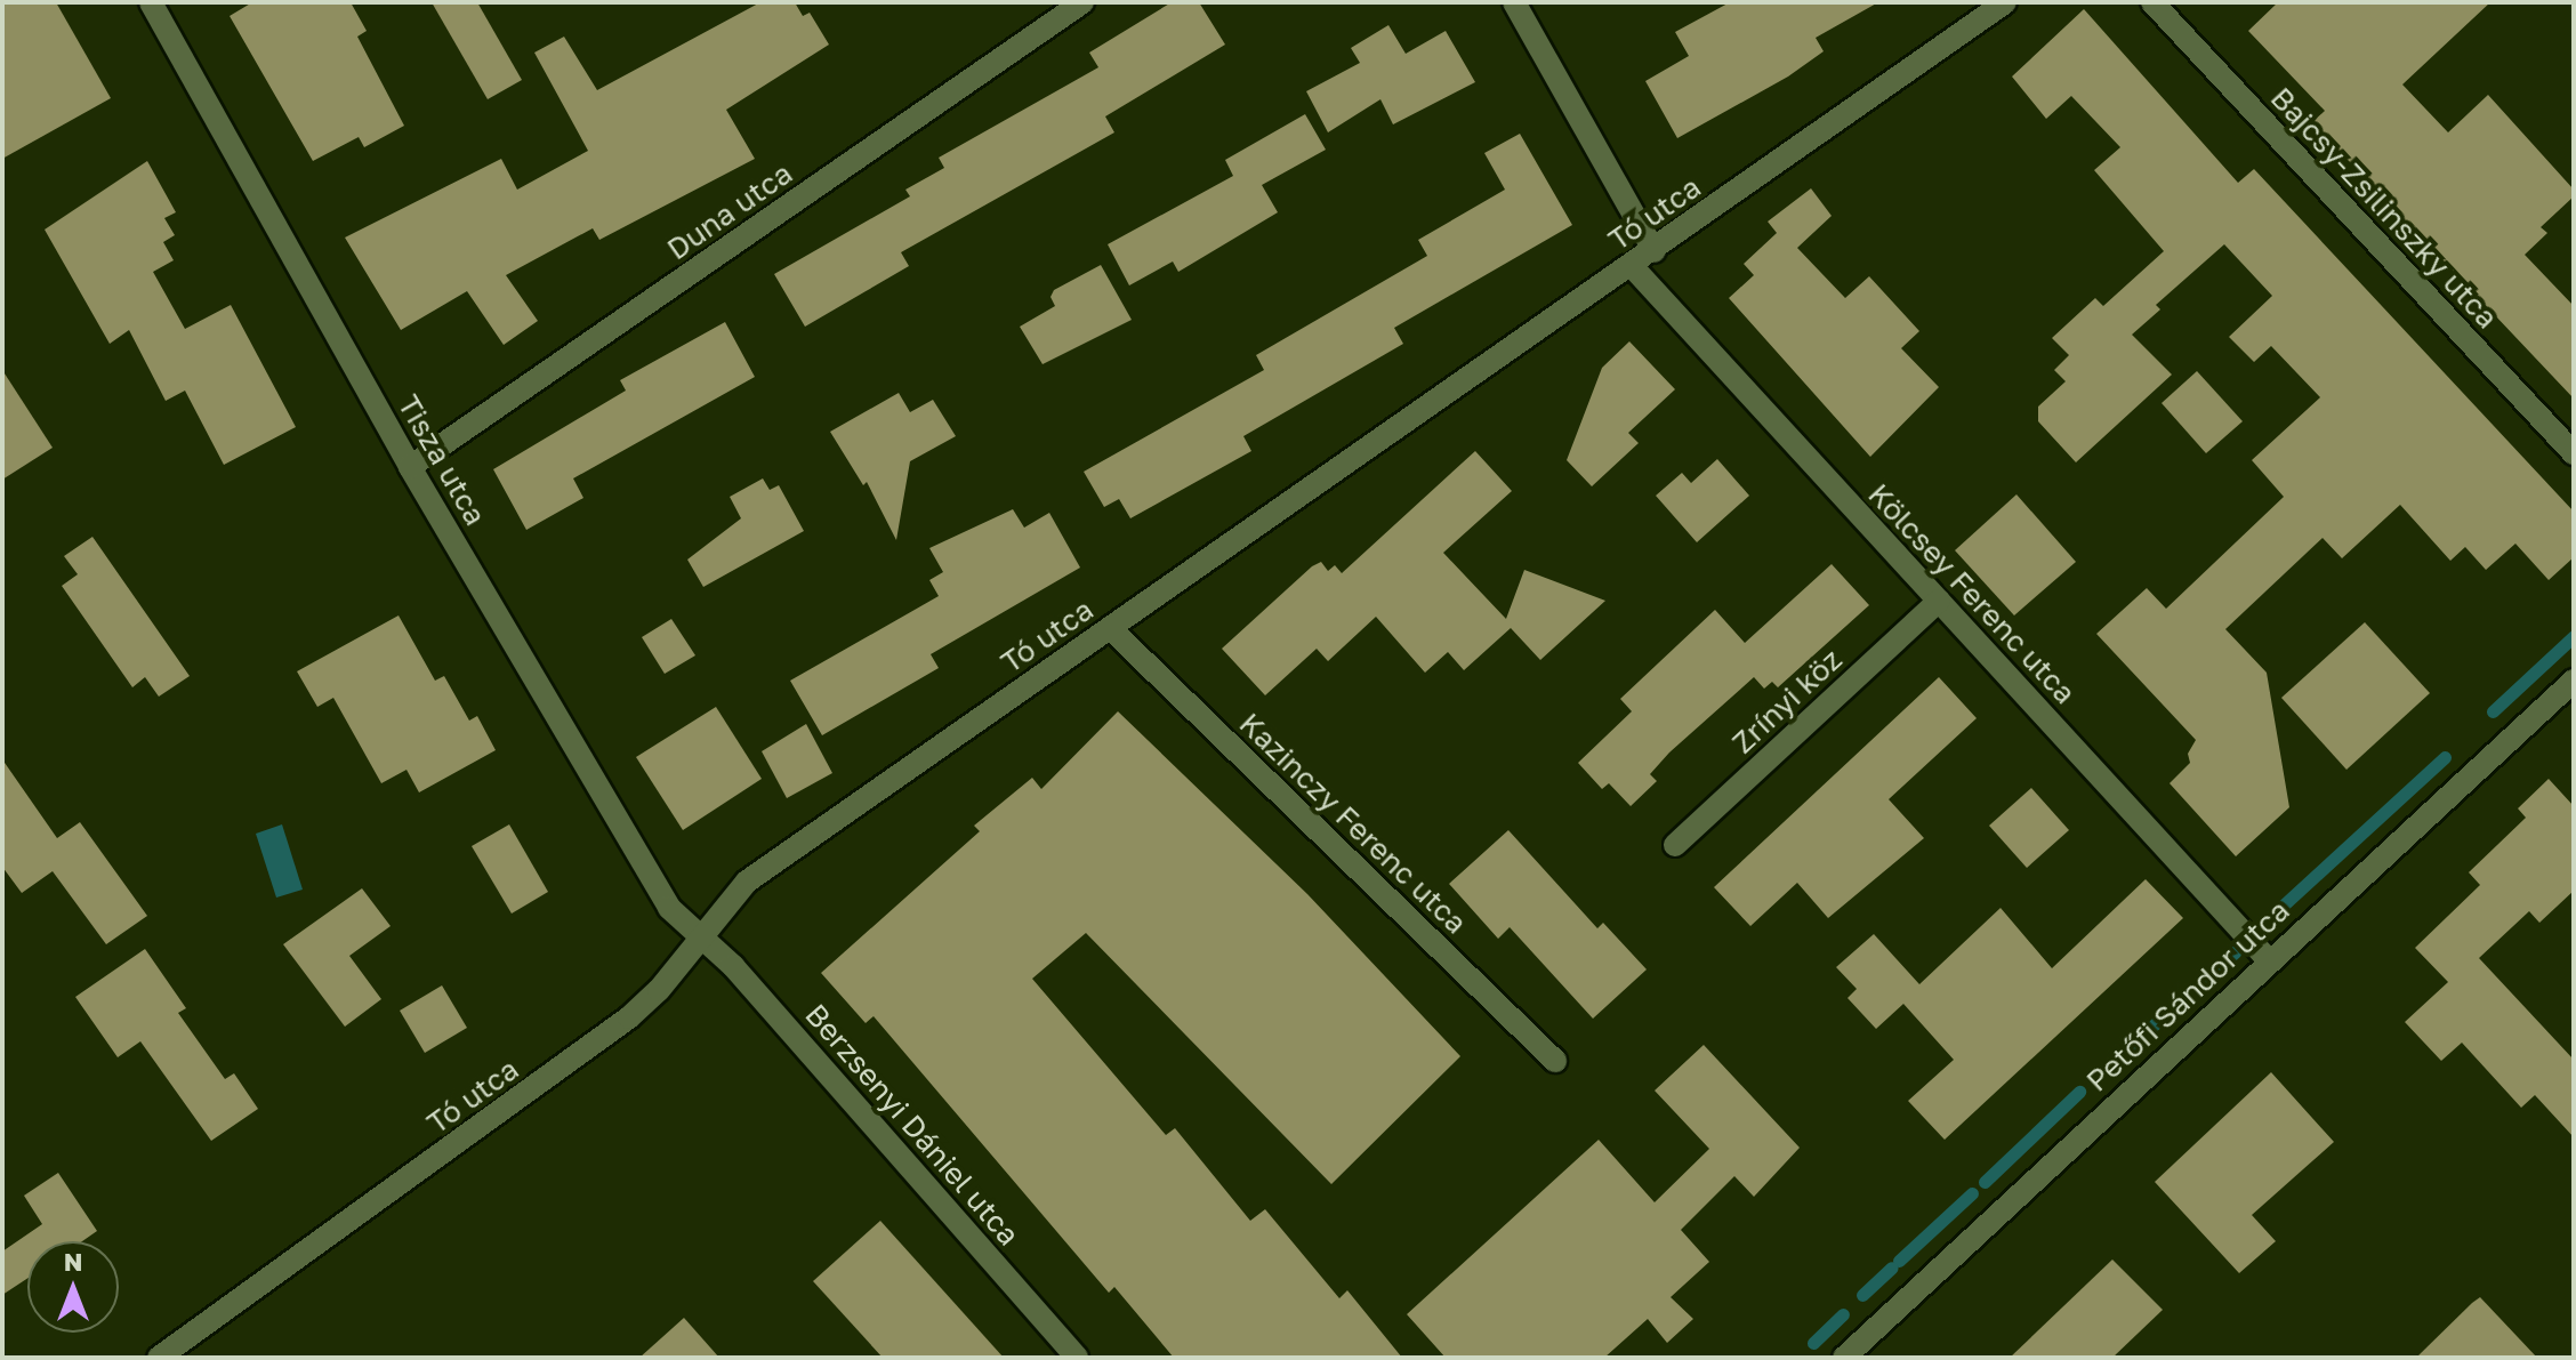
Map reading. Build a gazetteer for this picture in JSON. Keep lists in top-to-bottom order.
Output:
{
  "streets": {
    "street": [
      "Bajcsy-Zsilinszky utca",
      "Duna utca",
      "Tó utca",
      "Tisza utca",
      "Kölcsey Ferenc utca",
      "Zrínyi köz",
      "Kazinczy Ferenc utca",
      "Petőfi Sándor utca",
      "Berzsenyi Dániel utca"
    ]
  },
  "crossings": [
    ["Duna utca", "Tisza utca"],
    ["Tó utca", "Tisza utca"],
    ["Tó utca", "Kölcsey Ferenc utca"],
    ["Tó utca", "Kazinczy Ferenc utca"],
    ["Tó utca", "Berzsenyi Dániel utca"],
    ["Tisza utca", "Berzsenyi Dániel utca"],
    ["Kölcsey Ferenc utca", "Zrínyi köz"],
    ["Kölcsey Ferenc utca", "Petőfi Sándor utca"]
  ],
  "north": "top"
}
